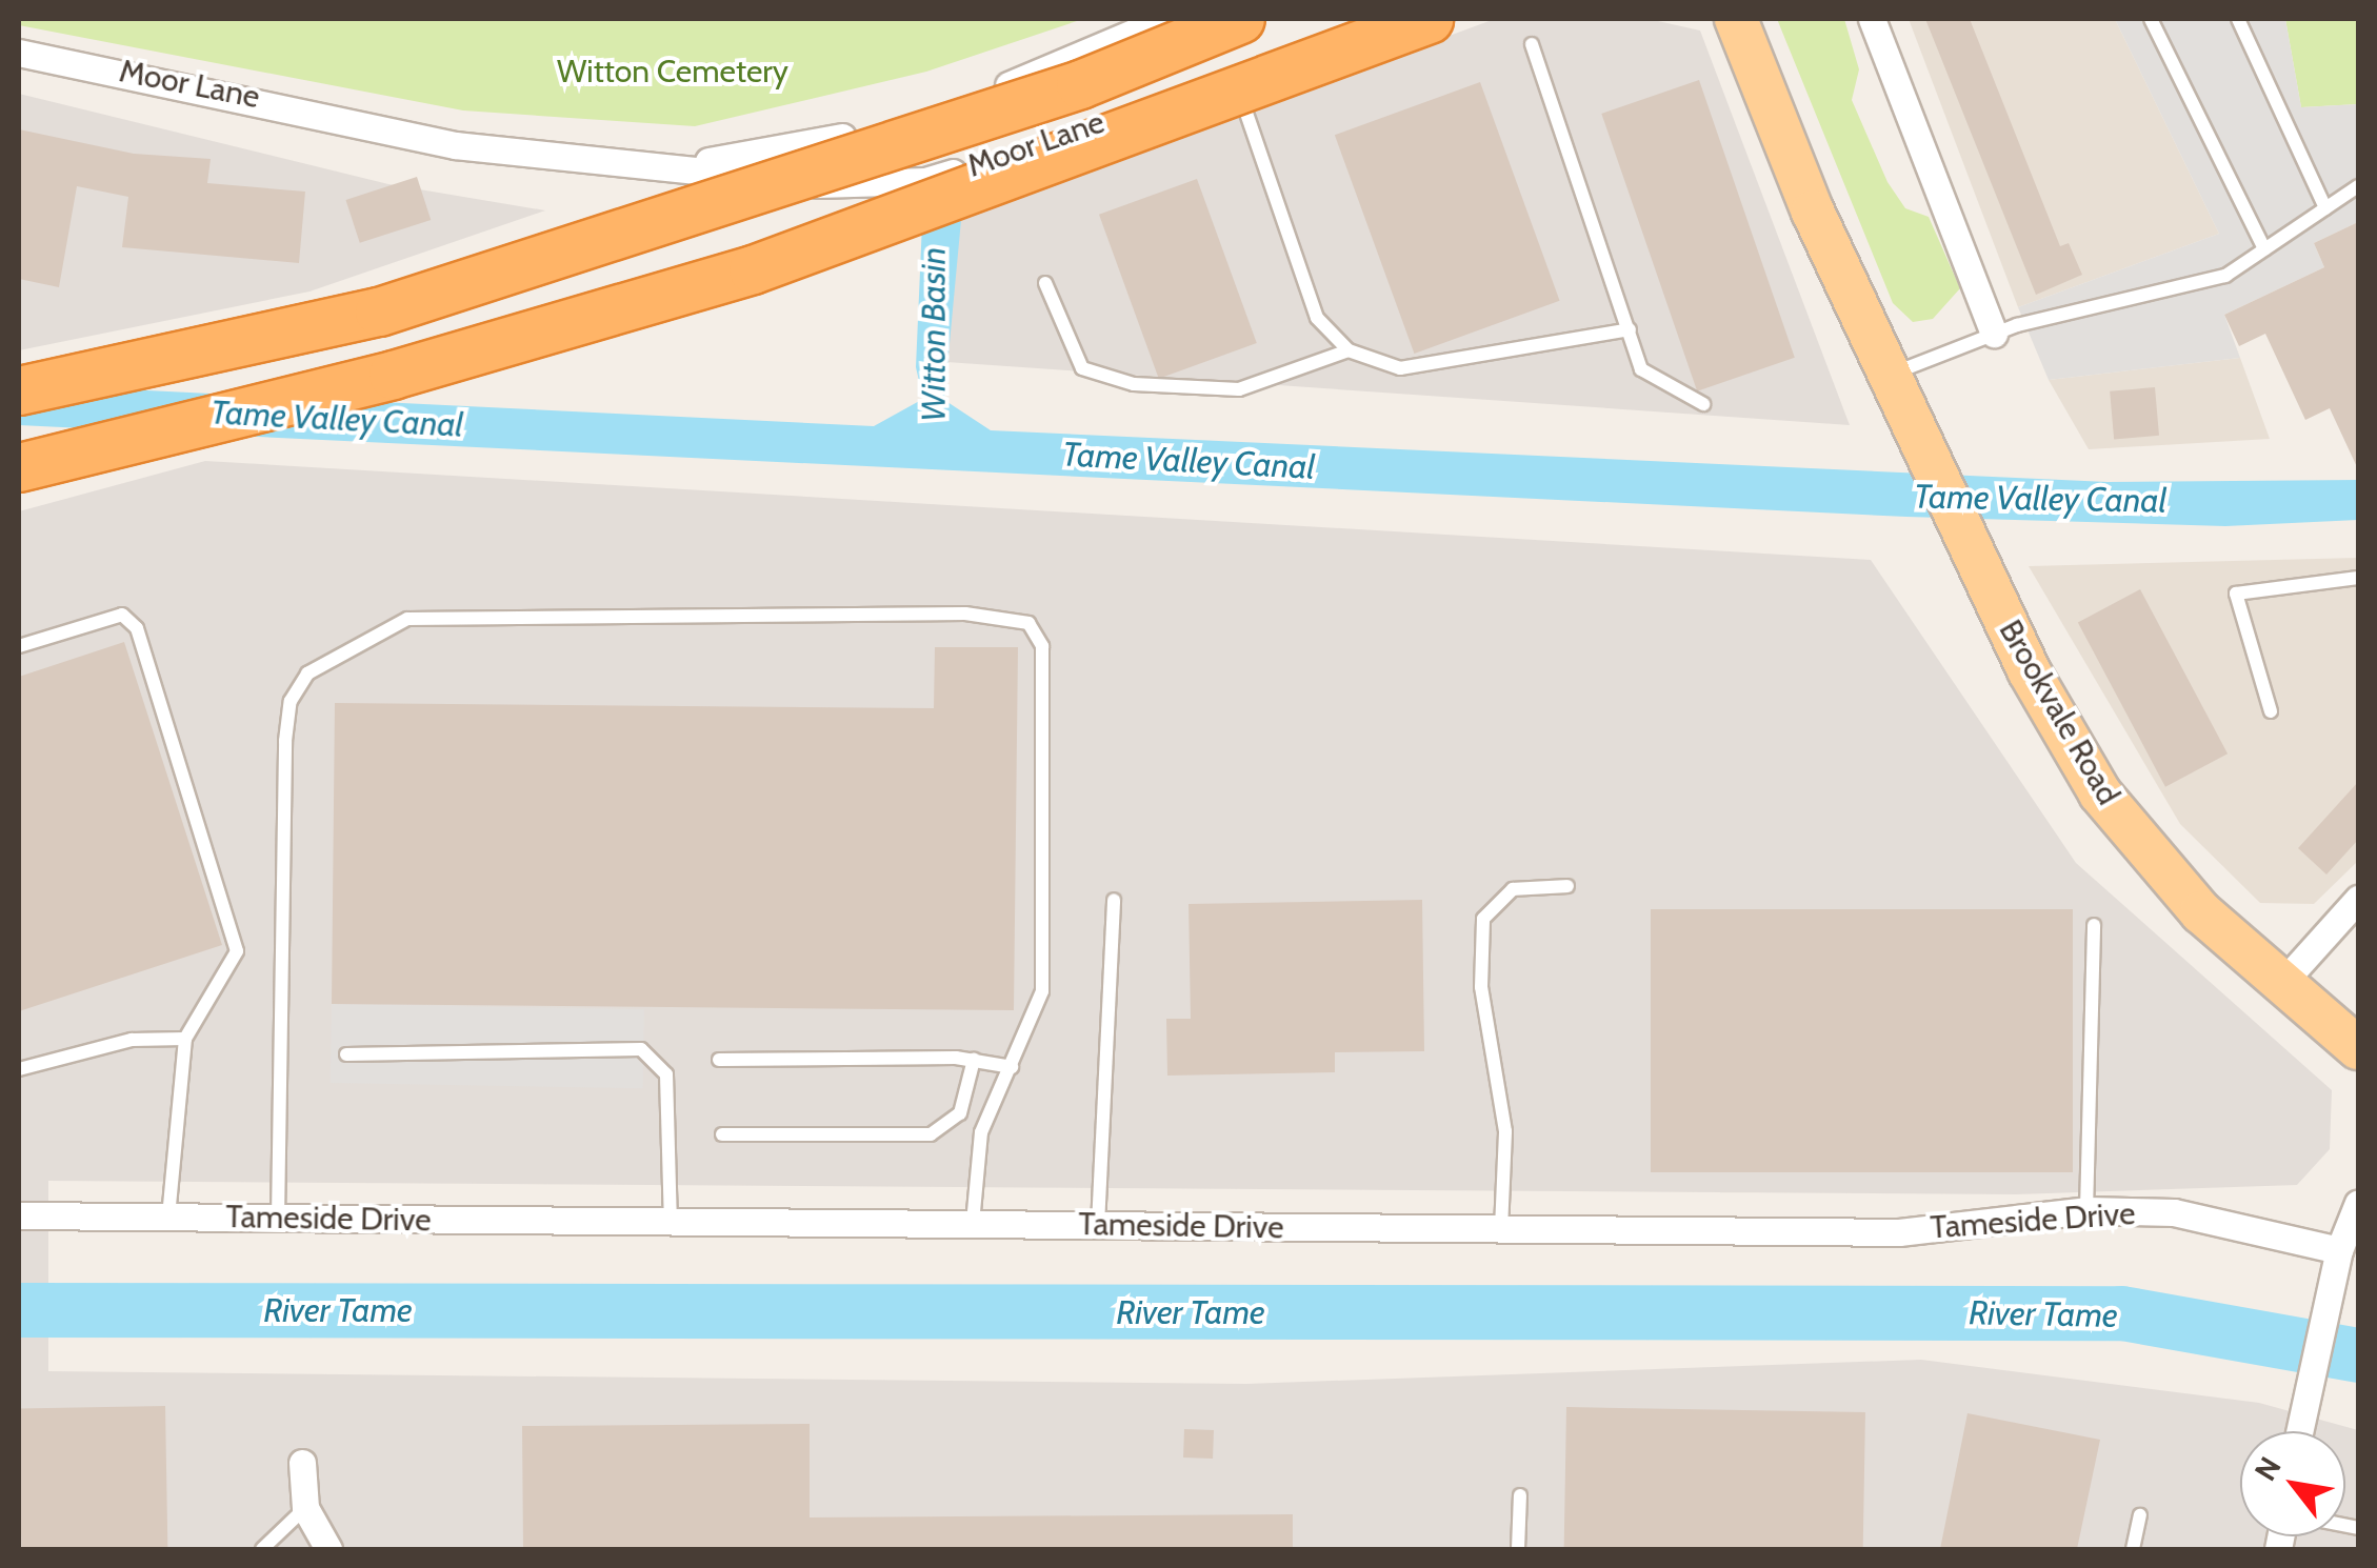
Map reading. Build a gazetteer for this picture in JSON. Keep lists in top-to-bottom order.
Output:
{
  "streets": {
    "main road": ["Brookvale Road"],
    "street": ["Moor Lane", "Tameside Drive"]
  },
  "water": ["Witton Basin", "Tame Valley Canal", "River Tame"],
  "parks": ["Witton Cemetery"],
  "north": "top left"
}
